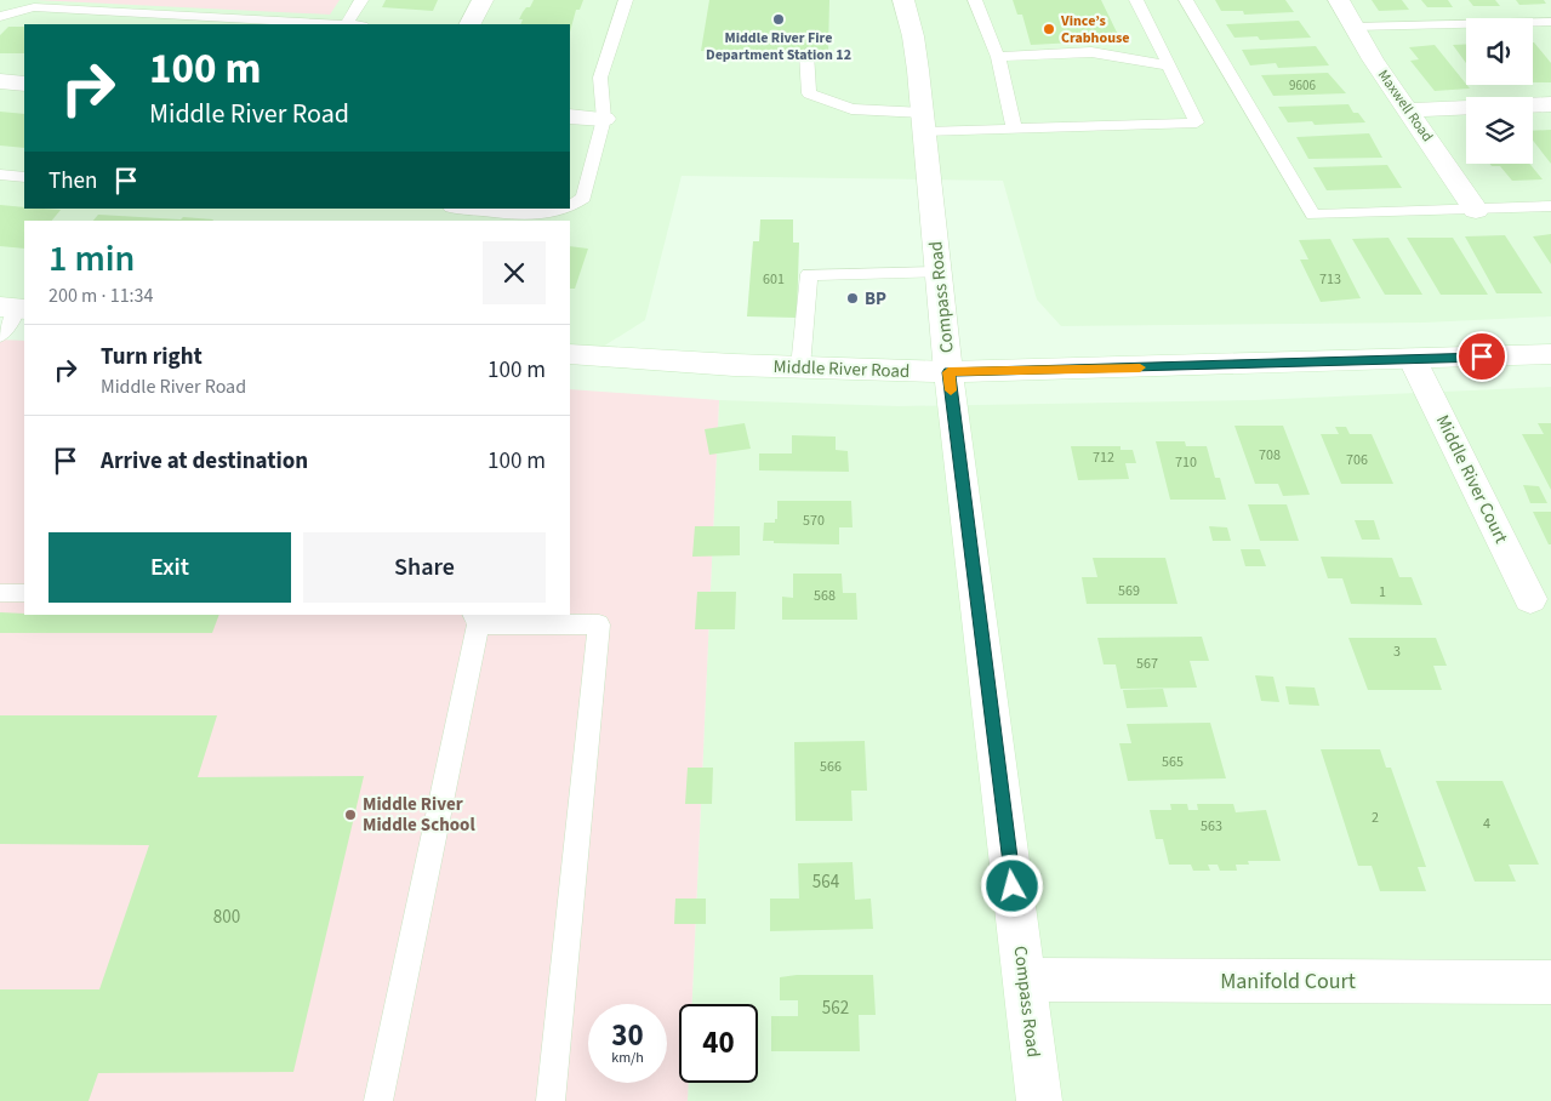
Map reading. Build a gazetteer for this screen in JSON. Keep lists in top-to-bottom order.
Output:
{
  "streets": {
    "street": [
      "Maxwell Road",
      "Compass Road",
      "Middle River Road",
      "Middle River Court",
      "Manifold Court"
    ]
  },
  "crossings": [
    ["Compass Road", "Middle River Road"],
    ["Compass Road", "Manifold Court"],
    ["Middle River Road", "Middle River Court"]
  ],
  "places": [
    "Middle River Fire Department Station 12",
    "Vince’s Crabhouse",
    "BP",
    "Middle River Middle School"
  ],
  "house_numbers": [
    "9606",
    "601",
    "713",
    "708",
    "712",
    "706",
    "710",
    "570",
    "569",
    "1",
    "568",
    "3",
    "567",
    "565",
    "566",
    "2",
    "4",
    "563",
    "564",
    "800",
    "562"
  ],
  "page": {
    "turn": ["100 m", "Middle River Road"],
    "then": "Then",
    "heading": ["1 min", "200 m · 11:34"],
    "list": [
      {
        "name": "Turn right",
        "note": "Middle River Road",
        "value": "100 m"
      },
      {
        "name": "Arrive at destination",
        "value": "100 m"
      }
    ],
    "buttons": ["Exit", "Share"],
    "speed": "30 km/h",
    "limit": "40"
  }
}
